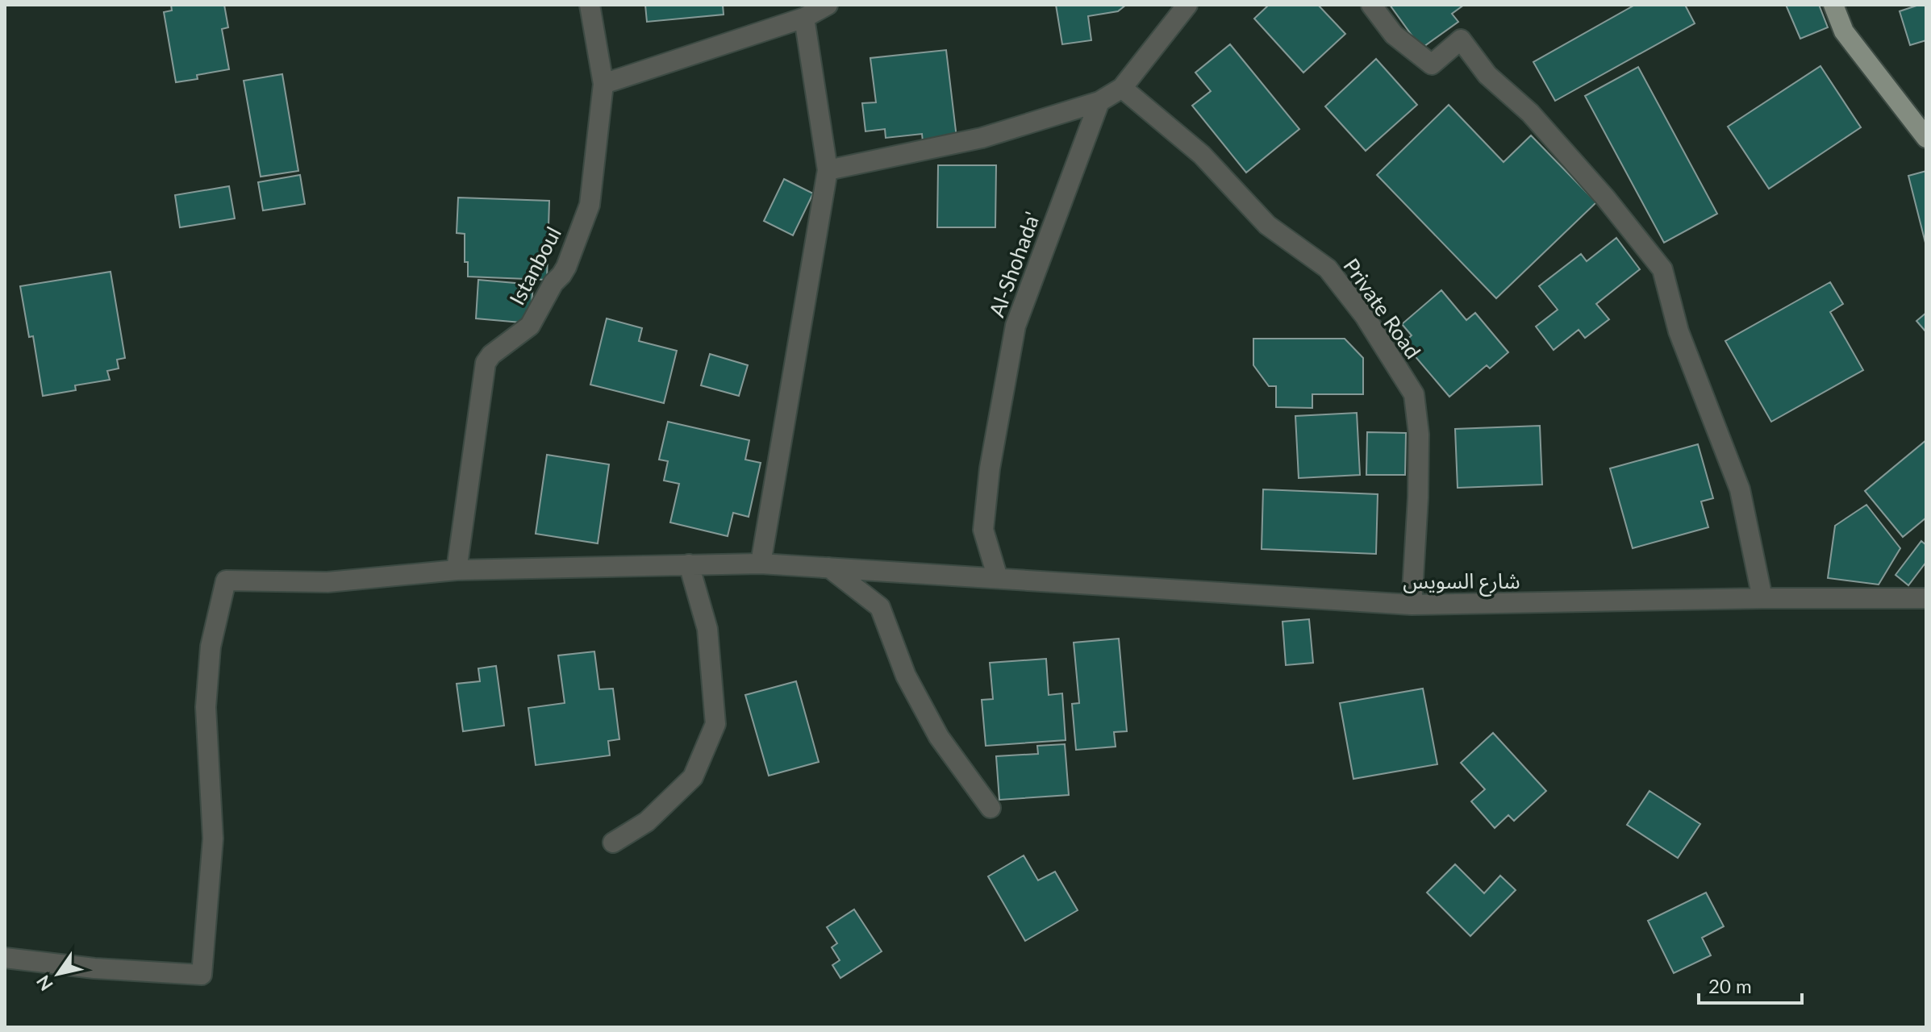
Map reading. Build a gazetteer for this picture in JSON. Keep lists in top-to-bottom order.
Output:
{
  "streets": {
    "street": [
      "Al-Shohada'",
      "Istanboul",
      "Private Road",
      "شارع السويس"
    ]
  },
  "crossings": [
    ["Al-Shohada'", "شارع السويس"],
    ["Istanboul", "شارع السويس"],
    ["Private Road", "شارع السويس"]
  ],
  "scale_bar": "20 m",
  "north": "bottom left"
}
